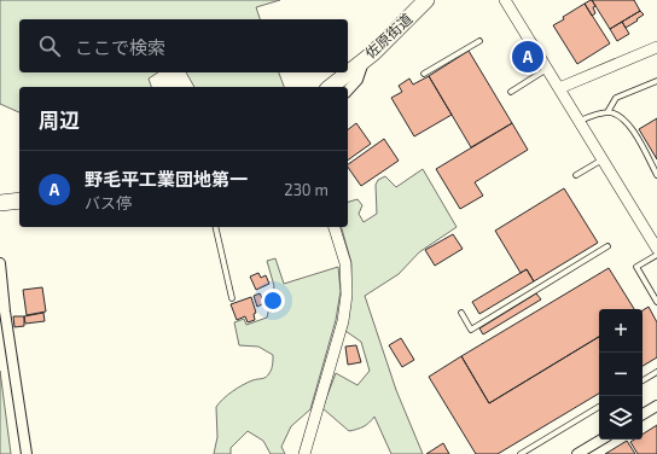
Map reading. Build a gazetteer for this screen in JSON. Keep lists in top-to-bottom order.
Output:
{
  "streets": {
    "highway": ["佐原街道"]
  },
  "page": {
    "search": "ここで検索",
    "pins": "A",
    "heading": "周辺",
    "list": [
      {
        "mark": "A",
        "name": "野毛平工業団地第一",
        "note": "バス停",
        "value": "230 m"
      }
    ],
    "map_buttons": ["+", "−"]
  }
}
